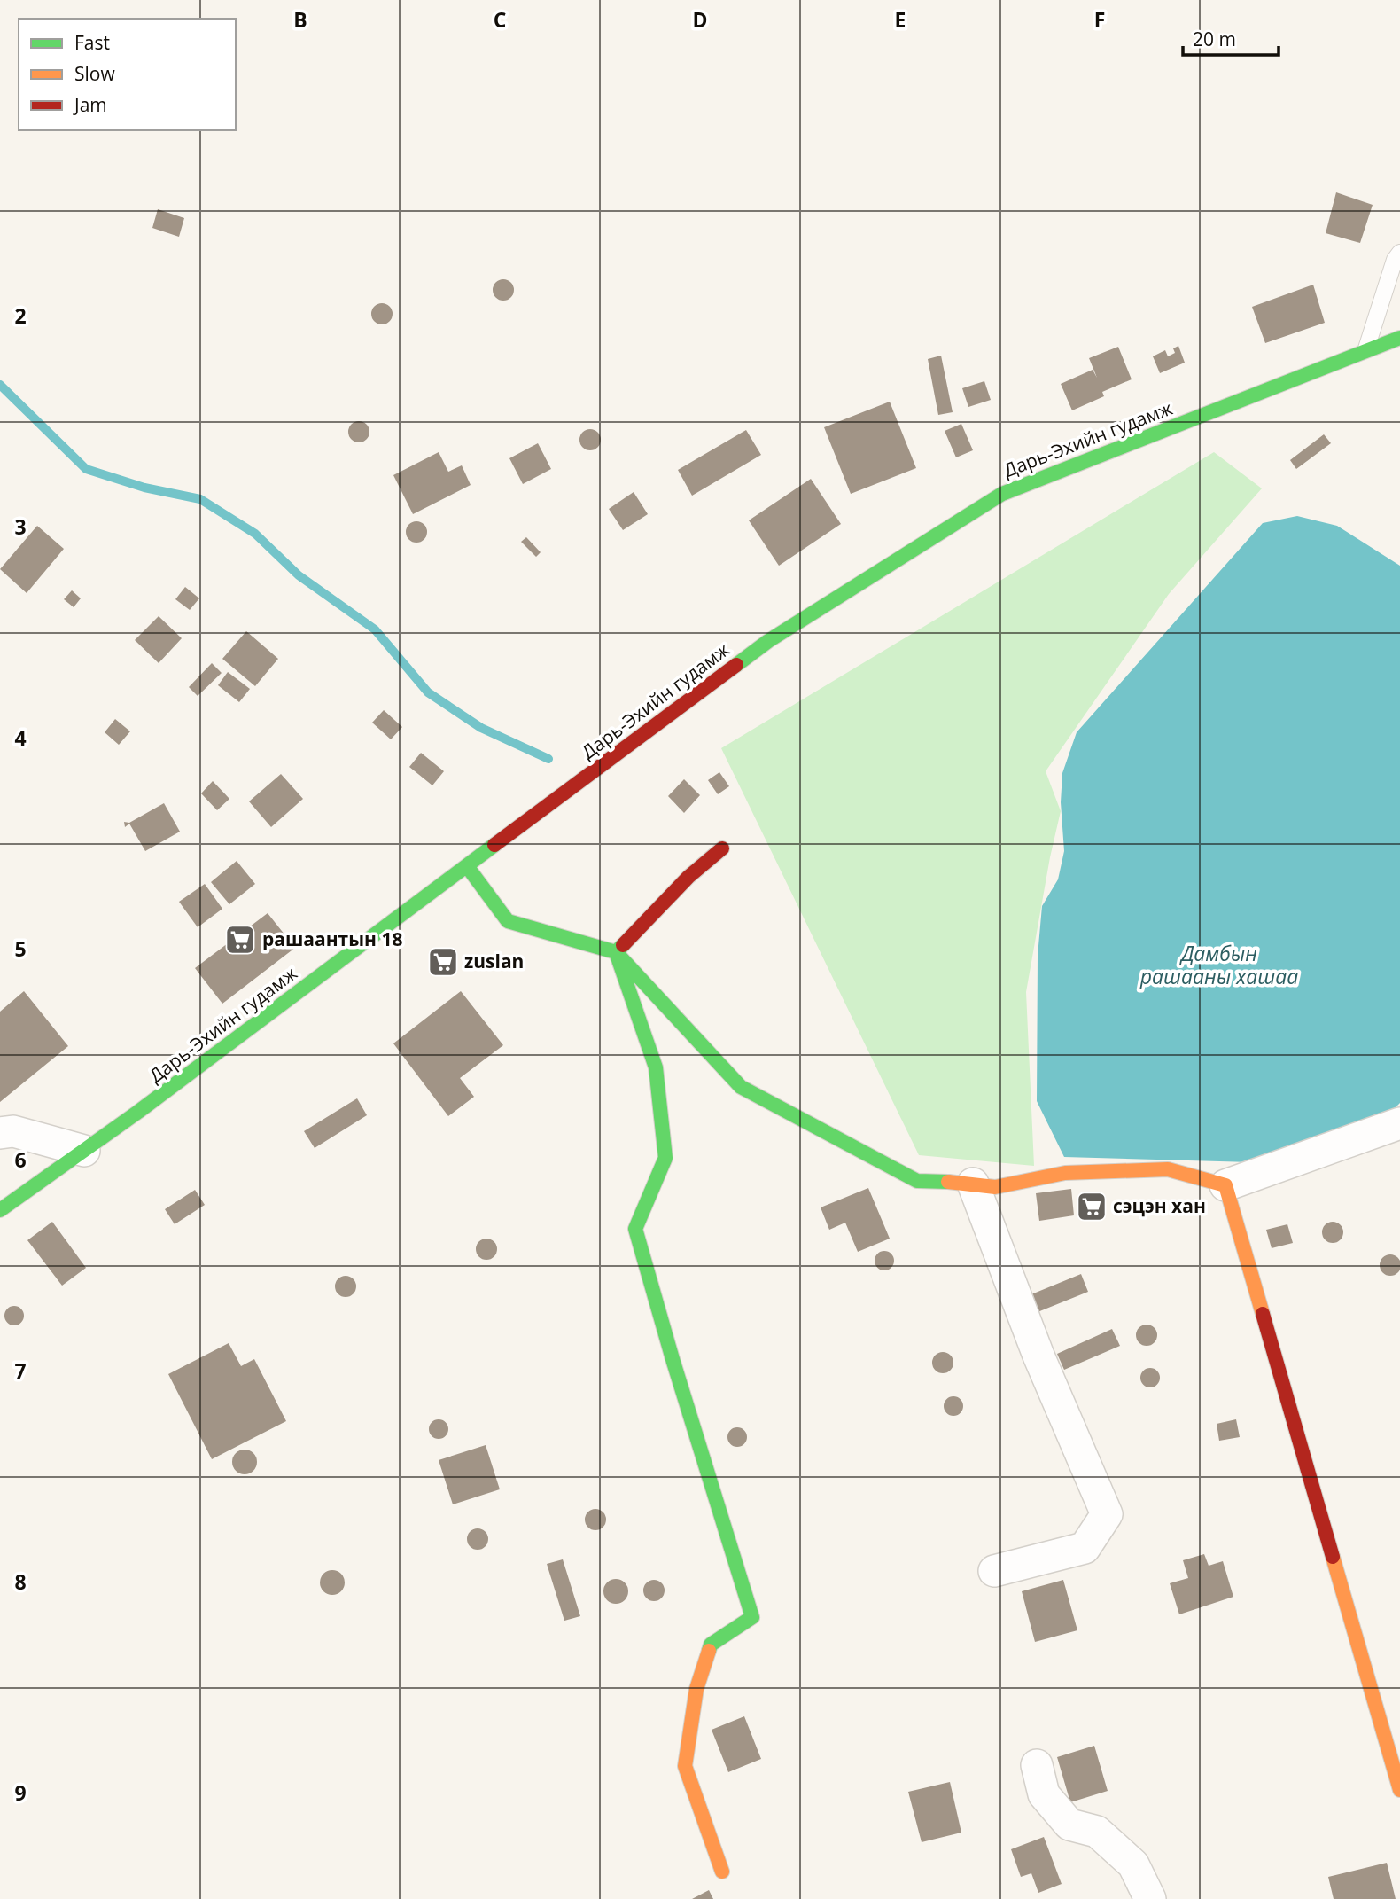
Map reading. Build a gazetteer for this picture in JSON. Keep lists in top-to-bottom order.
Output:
{
  "streets": {
    "street": ["Дарь-Эхийн гудамж"]
  },
  "water": ["Дамбын рашааны хашаа"],
  "places": {
    "supermarket": ["рашаантын 18", "zuslan", "сэцэн хан"]
  },
  "legend": ["Fast", "Slow", "Jam"],
  "scale_bar": "20 m",
  "grid": {
    "columns": [
      "B",
      "C",
      "D",
      "E",
      "F"
    ],
    "rows": [
      "2",
      "3",
      "4",
      "5",
      "6",
      "7",
      "8",
      "9"
    ]
  }
}
